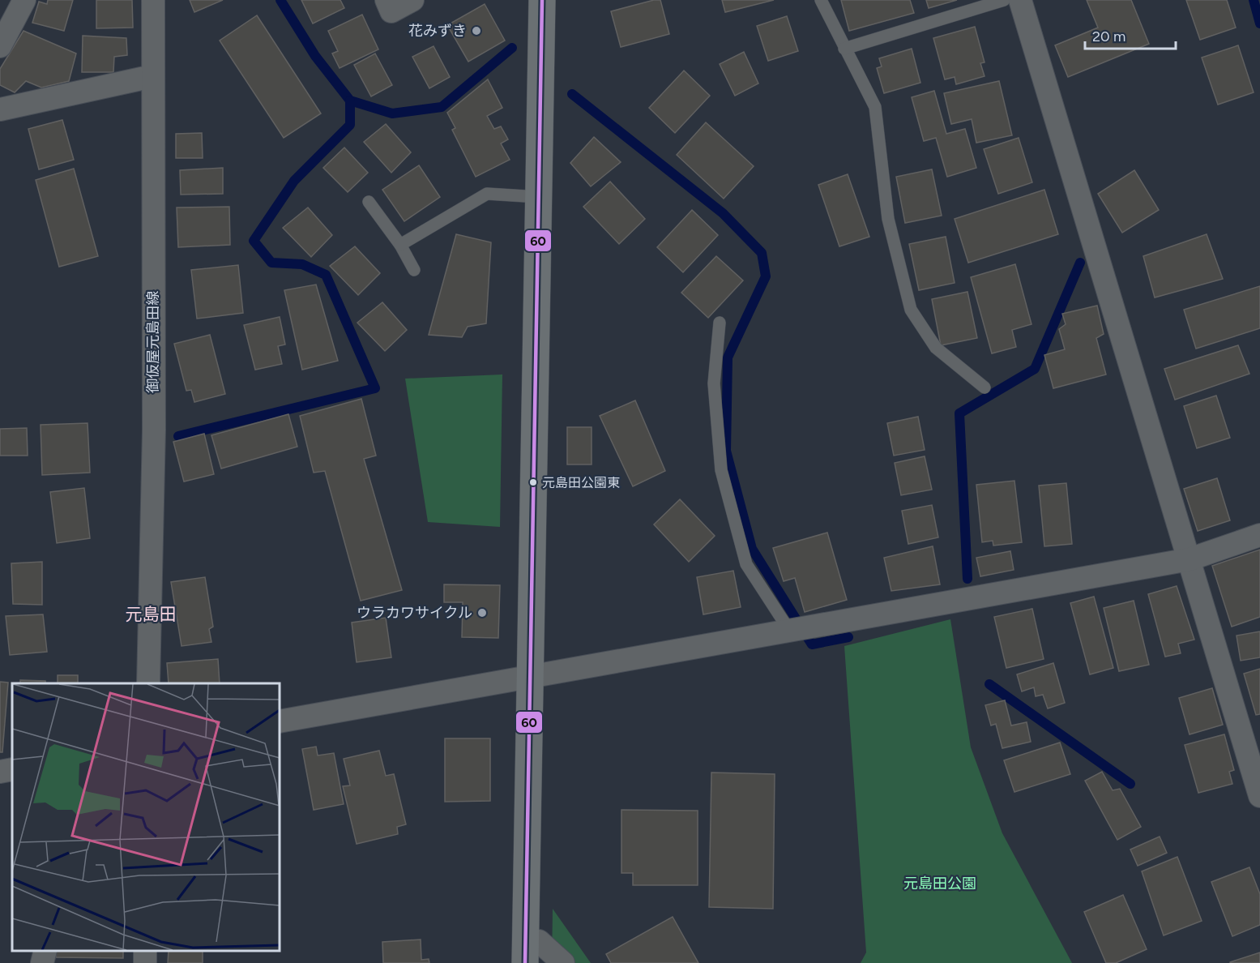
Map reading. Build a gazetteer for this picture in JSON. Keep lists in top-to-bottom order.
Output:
{
  "streets": {
    "street": ["御仮屋元島田線"]
  },
  "districts": ["元島田"],
  "parks": ["元島田公園"],
  "places": ["花みずき", "元島田公園東", "ウラカワサイクル"],
  "lines": ["transit line 60"],
  "scale_bar": "20 m"
}
